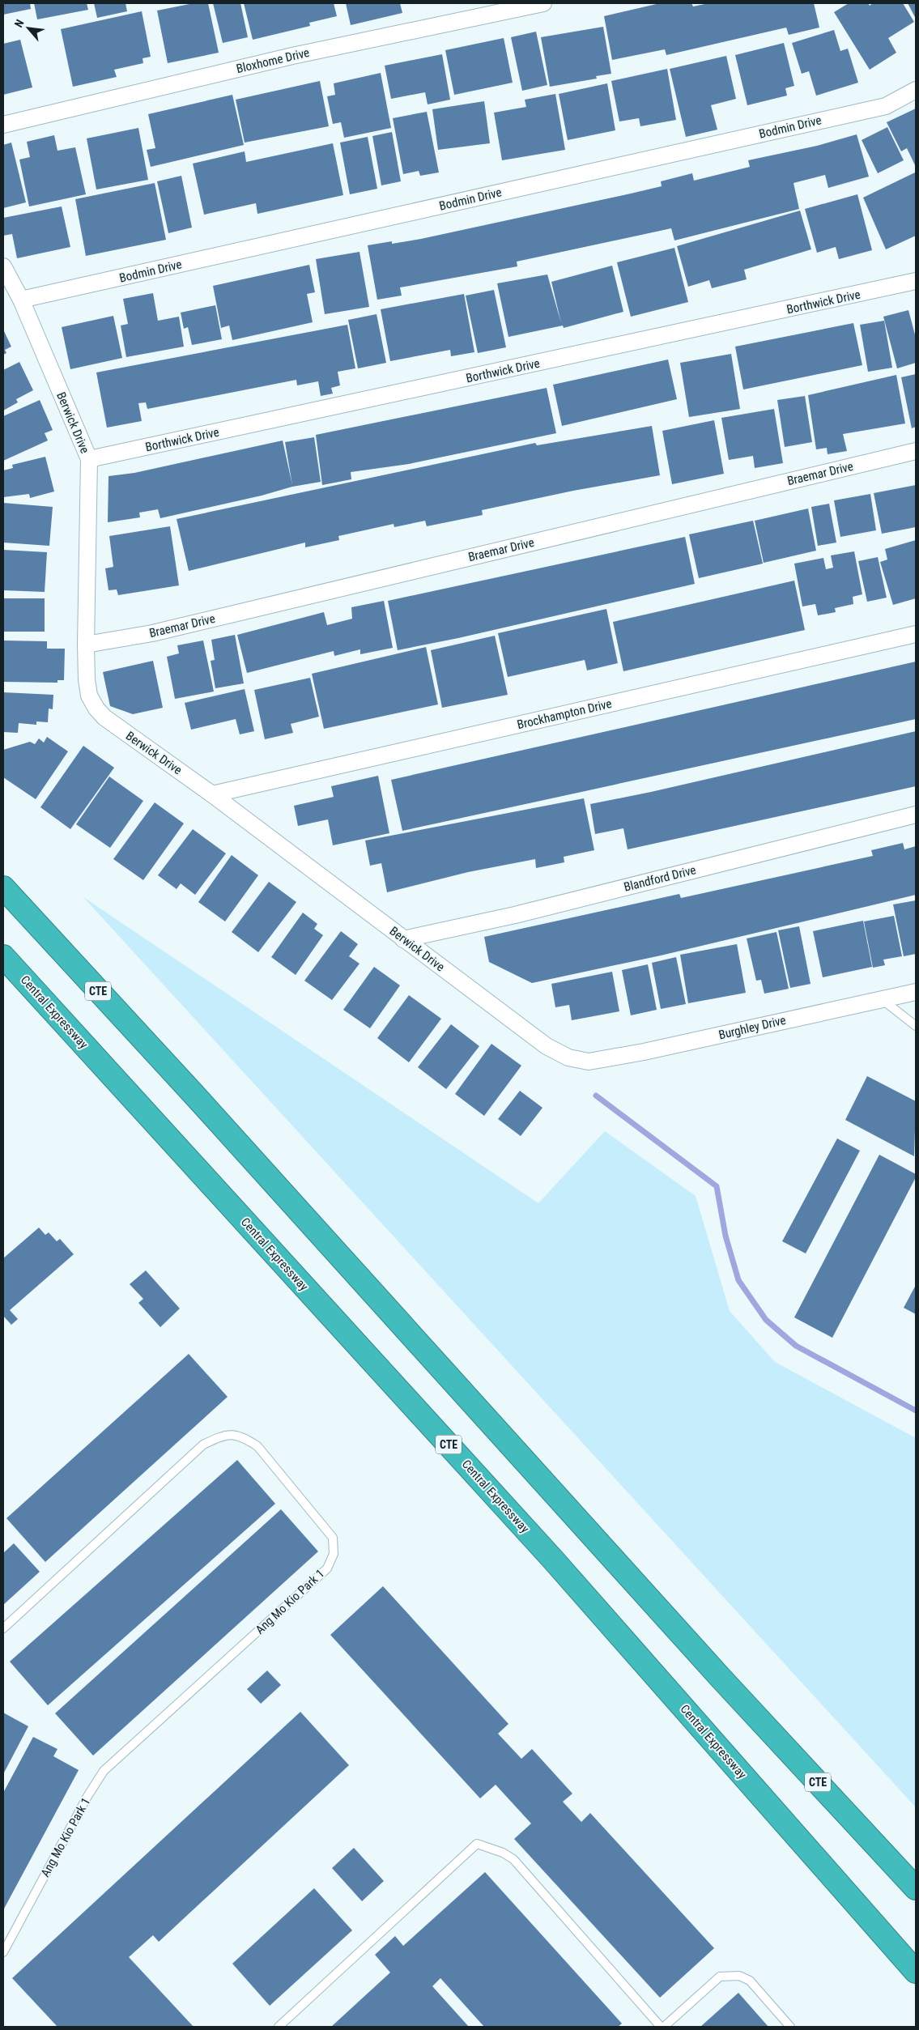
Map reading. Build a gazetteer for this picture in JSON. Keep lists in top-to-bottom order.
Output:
{
  "streets": {
    "highway": ["CTE", "Central Expressway"],
    "street": [
      "Bloxhome Drive",
      "Bodmin Drive",
      "Borthwick Drive",
      "Berwick Drive",
      "Braemar Drive",
      "Brockhampton Drive",
      "Blandford Drive",
      "Burghley Drive"
    ],
    "lane": ["Ang Mo Kio Park 1"]
  },
  "crossings": [
    ["Bodmin Drive", "Berwick Drive"],
    ["Borthwick Drive", "Berwick Drive"],
    ["Berwick Drive", "Braemar Drive"],
    ["Berwick Drive", "Brockhampton Drive"],
    ["Berwick Drive", "Blandford Drive"],
    ["Berwick Drive", "Burghley Drive"]
  ],
  "north": "top left"
}
